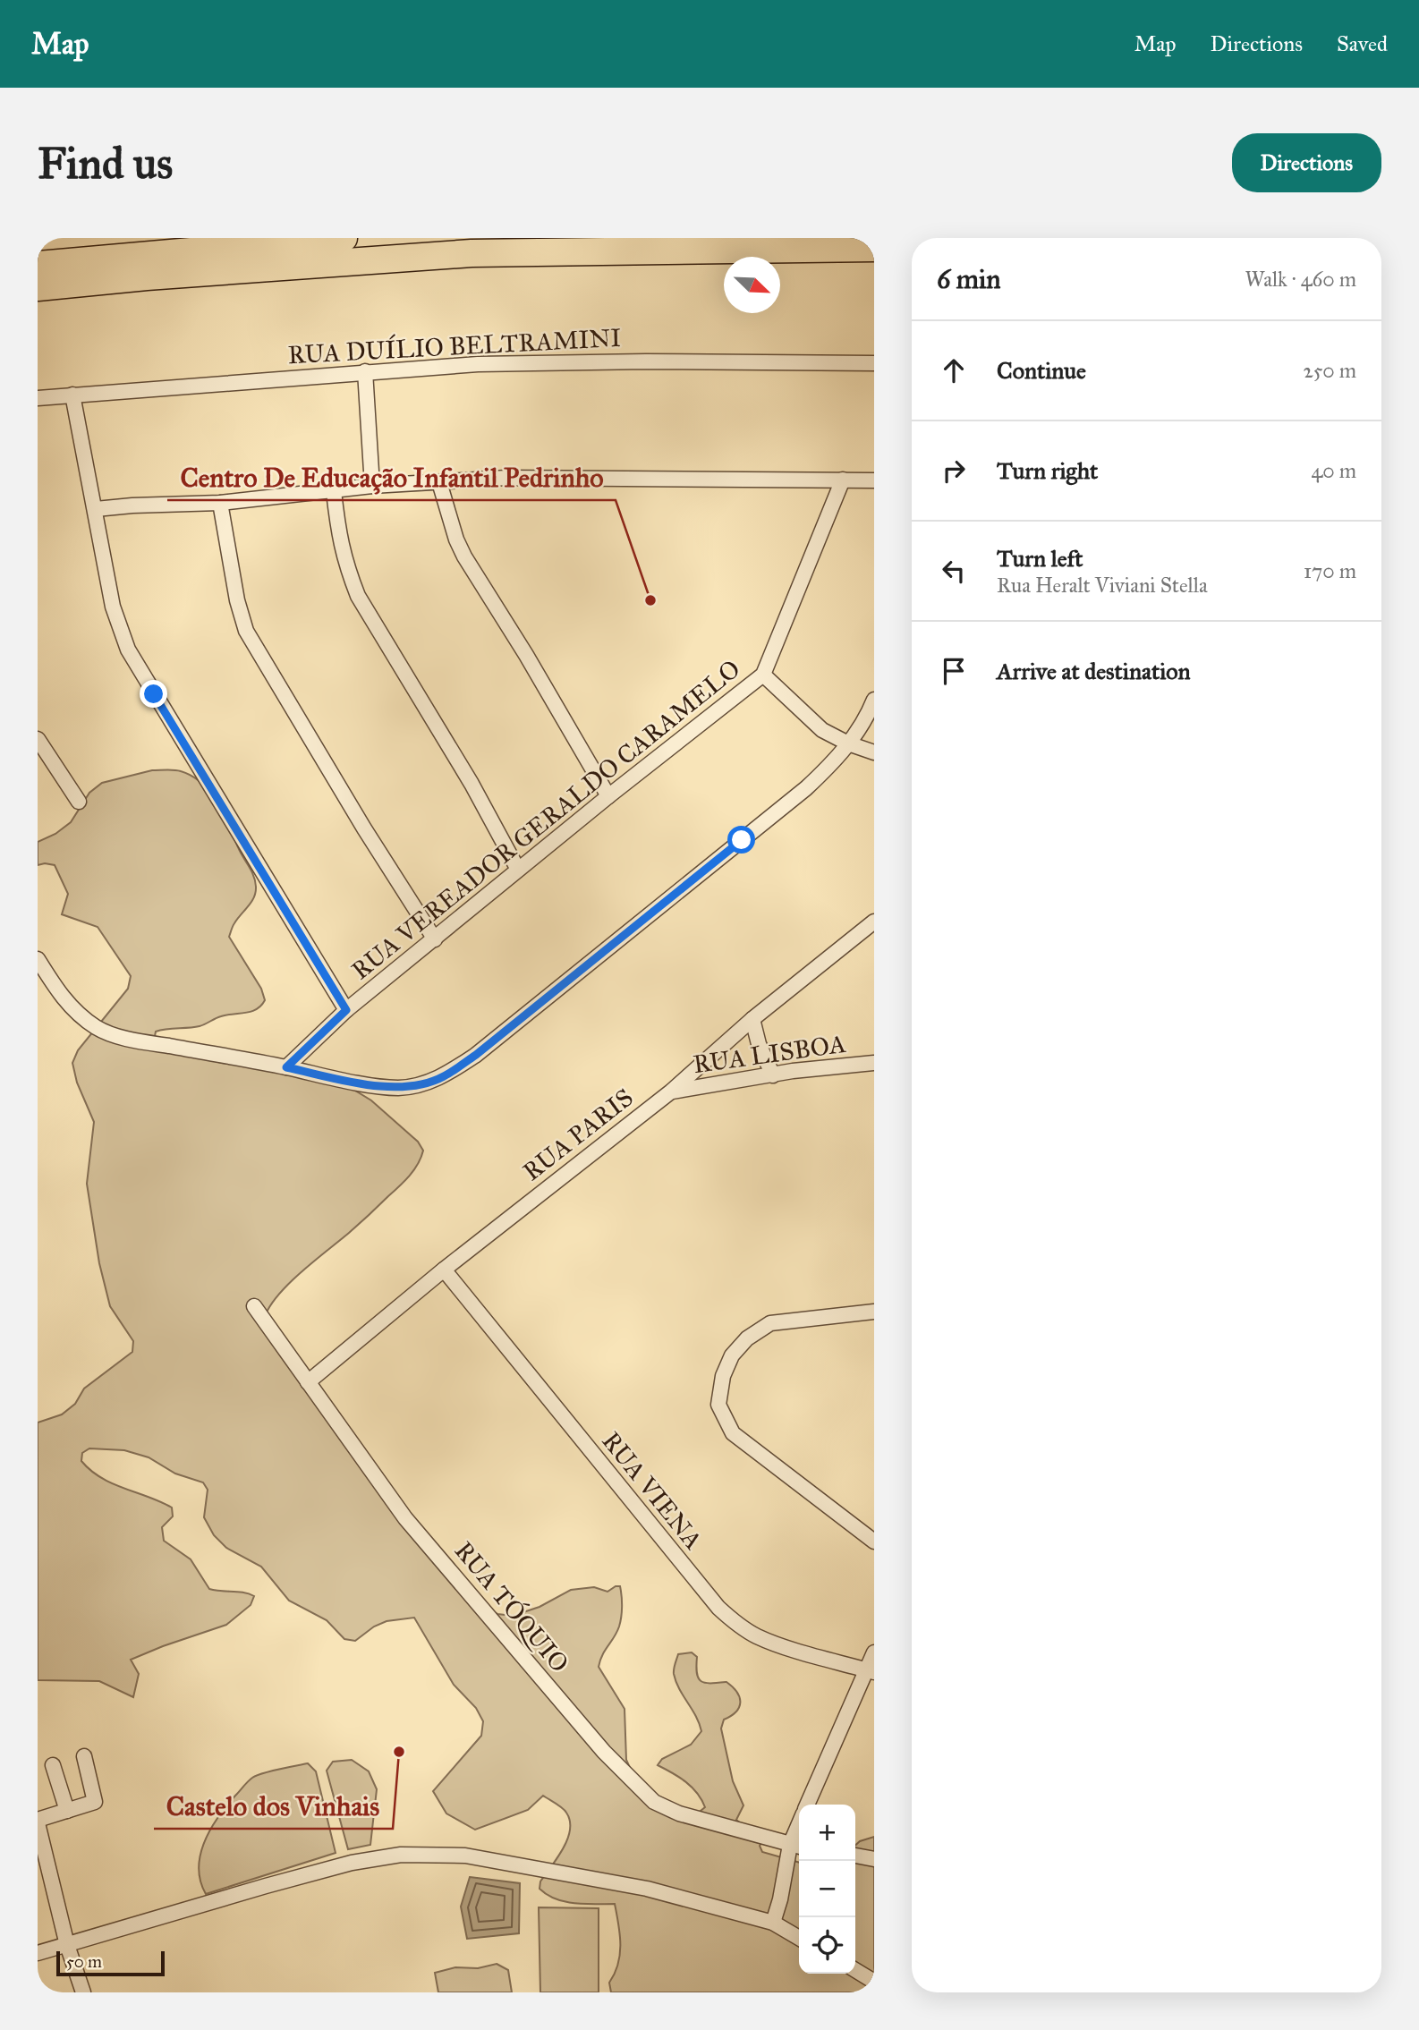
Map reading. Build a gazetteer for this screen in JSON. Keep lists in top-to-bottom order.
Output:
{
  "streets": {
    "street": [
      "RUA DUÍLIO BELTRAMINI",
      "RUA VEREADOR GERALDO CARAMELO",
      "RUA LISBOA",
      "RUA PARIS",
      "RUA VIENA",
      "RUA TÓQUIO"
    ]
  },
  "crossings": [
    ["RUA LISBOA", "RUA PARIS"],
    ["RUA PARIS", "RUA VIENA"],
    ["RUA PARIS", "RUA TÓQUIO"]
  ],
  "places": ["Centro De Educação Infantil Pedrinho", "Castelo dos Vinhais"],
  "scale_bar": "50 m",
  "north": "bottom right",
  "page": {
    "header": "Map",
    "nav": ["Map", "Directions", "Saved"],
    "buttons": "Directions",
    "title": "Find us",
    "heading": ["6 min", "Walk · 460 m"],
    "list": [
      ["Continue", "250 m"],
      ["Turn right", "40 m"],
      ["Turn left", "Rua Heralt Viviani Stella", "170 m"],
      "Arrive at destination"
    ],
    "map_buttons": ["+", "−"],
    "scale": "50 m"
  }
}
